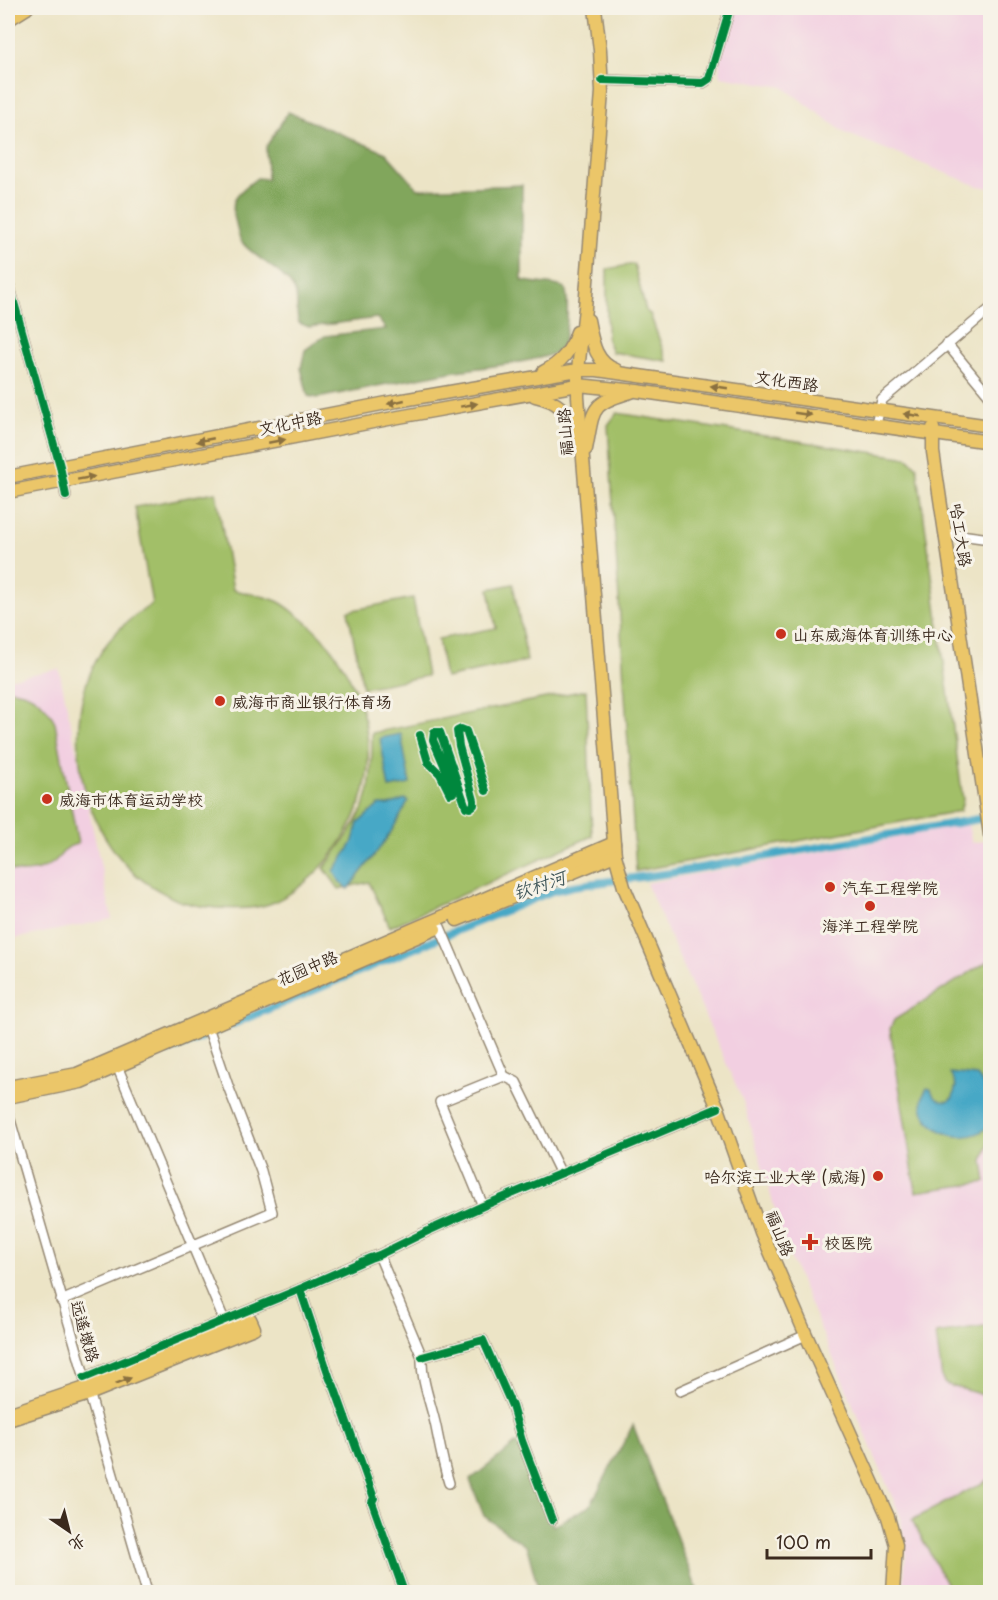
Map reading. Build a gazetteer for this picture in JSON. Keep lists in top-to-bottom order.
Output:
{
  "streets": {
    "main road": [
      "文化西路",
      "文化中路",
      "福山路",
      "哈工大路",
      "花园中路"
    ],
    "street": ["远遥墩路"]
  },
  "crossings": [
    ["文化西路", "文化中路"],
    ["文化西路", "福山路"],
    ["文化西路", "哈工大路"],
    ["文化中路", "福山路"],
    ["福山路", "花园中路"]
  ],
  "water": ["钦村河"],
  "places": {
    "other": [
      "山东威海体育训练中心",
      "威海市商业银行体育场",
      "威海市体育运动学校",
      "汽车工程学院",
      "海洋工程学院",
      "哈尔滨工业大学 (威海)"
    ],
    "health": ["校医院"]
  },
  "scale_bar": "100 m",
  "north": "bottom right"
}
